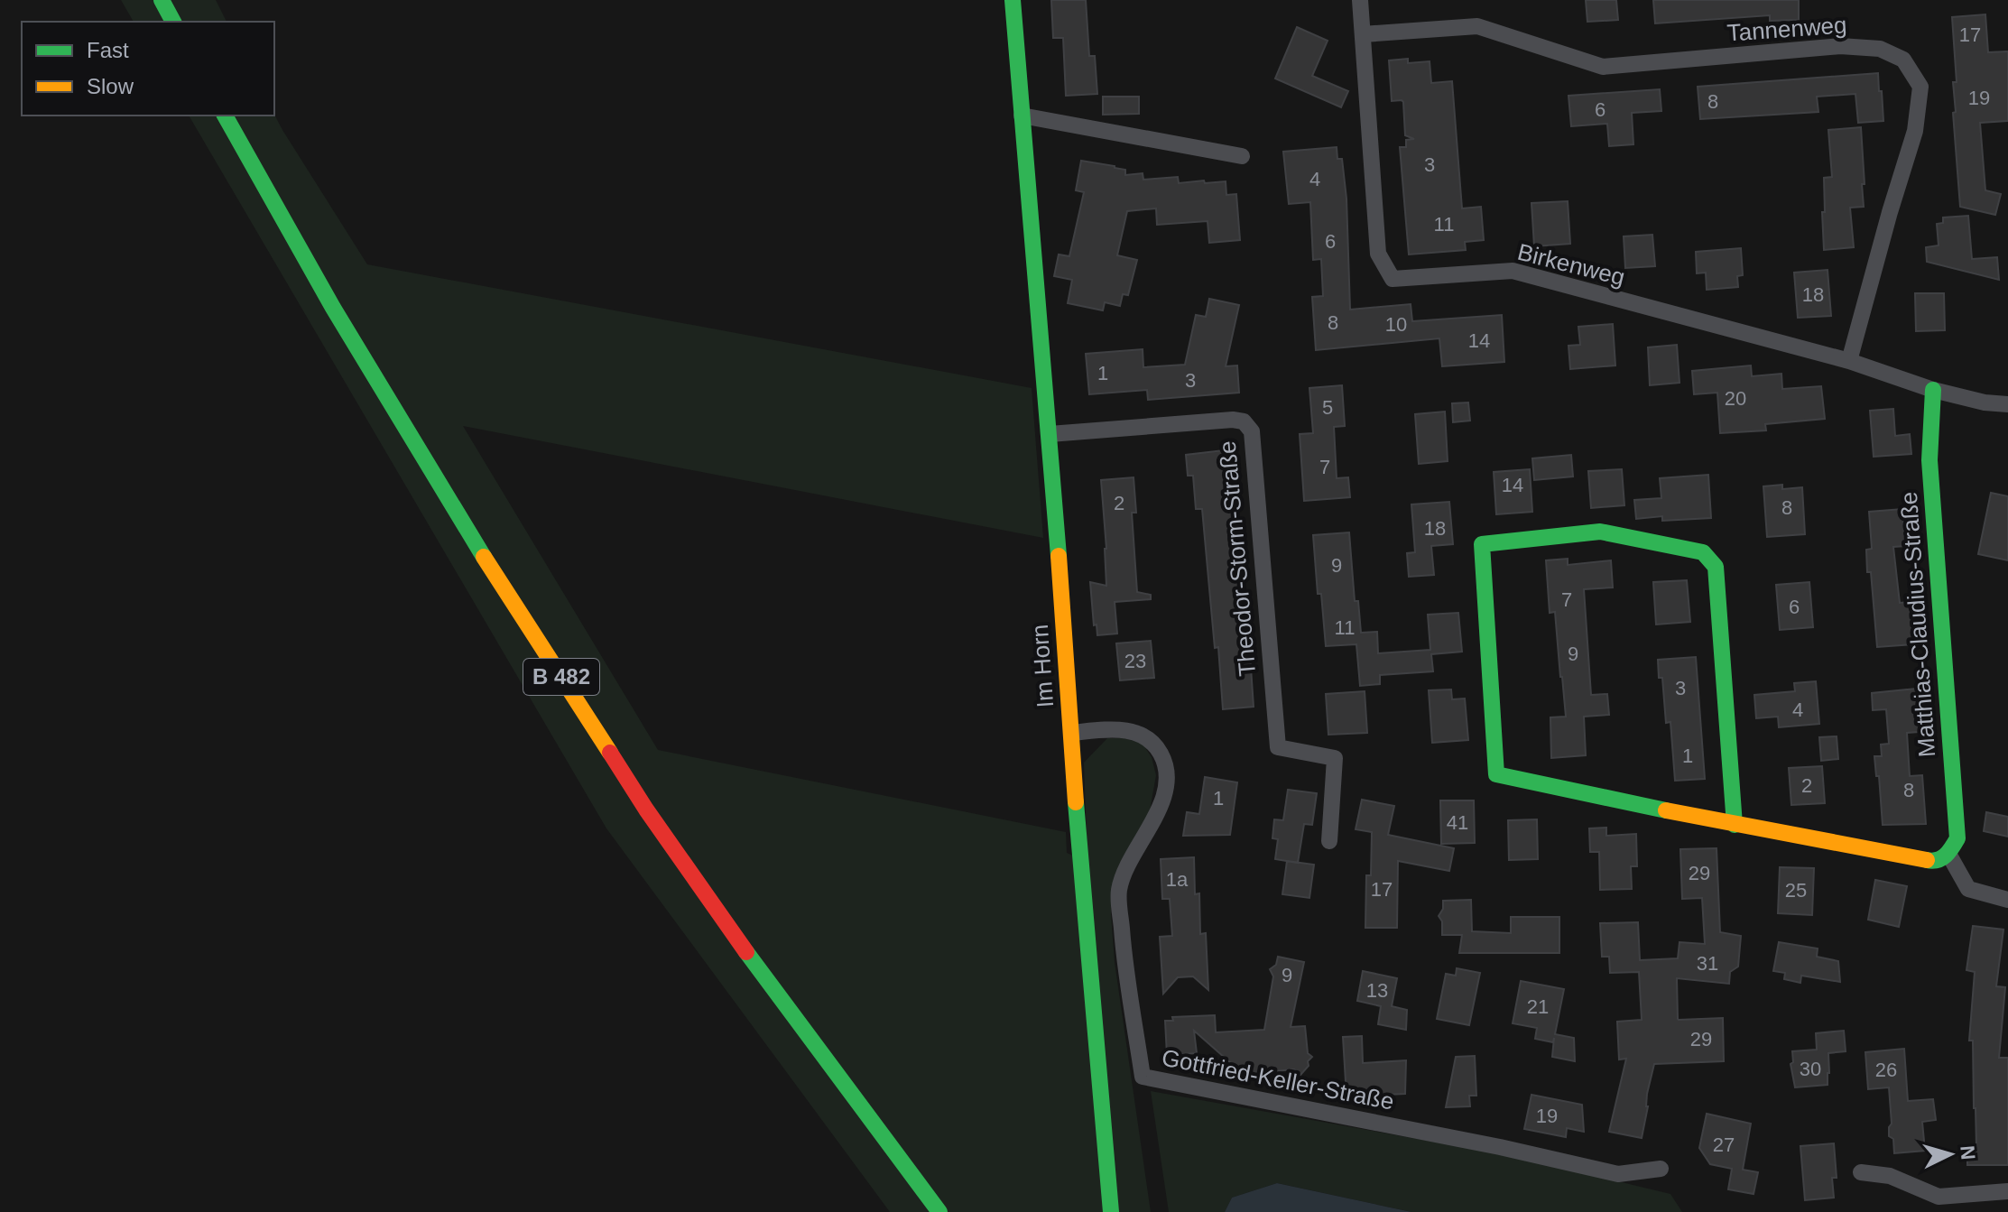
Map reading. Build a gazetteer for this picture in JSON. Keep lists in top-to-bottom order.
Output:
{
  "streets": {
    "street": [
      "Tannenweg",
      "Birkenweg",
      "Theodor-Storm-Straße",
      "Matthias-Claudius-Straße",
      "Im Horn",
      "B 482",
      "Gottfried-Keller-Straße"
    ]
  },
  "crossings": [
    ["Tannenweg", "Birkenweg"],
    ["Birkenweg", "Matthias-Claudius-Straße"],
    ["Theodor-Storm-Straße", "Im Horn"],
    ["Im Horn", "Gottfried-Keller-Straße"]
  ],
  "house_numbers": [
    "17",
    "19",
    "8",
    "6",
    "3",
    "4",
    "11",
    "6",
    "18",
    "8",
    "10",
    "14",
    "1",
    "3",
    "20",
    "5",
    "7",
    "14",
    "2",
    "8",
    "18",
    "9",
    "7",
    "6",
    "11",
    "9",
    "23",
    "3",
    "4",
    "1",
    "2",
    "8",
    "1",
    "41",
    "29",
    "1a",
    "17",
    "25",
    "31",
    "9",
    "13",
    "21",
    "29",
    "30",
    "26",
    "19",
    "27"
  ],
  "legend": ["Fast", "Slow"],
  "north": "right"
}
